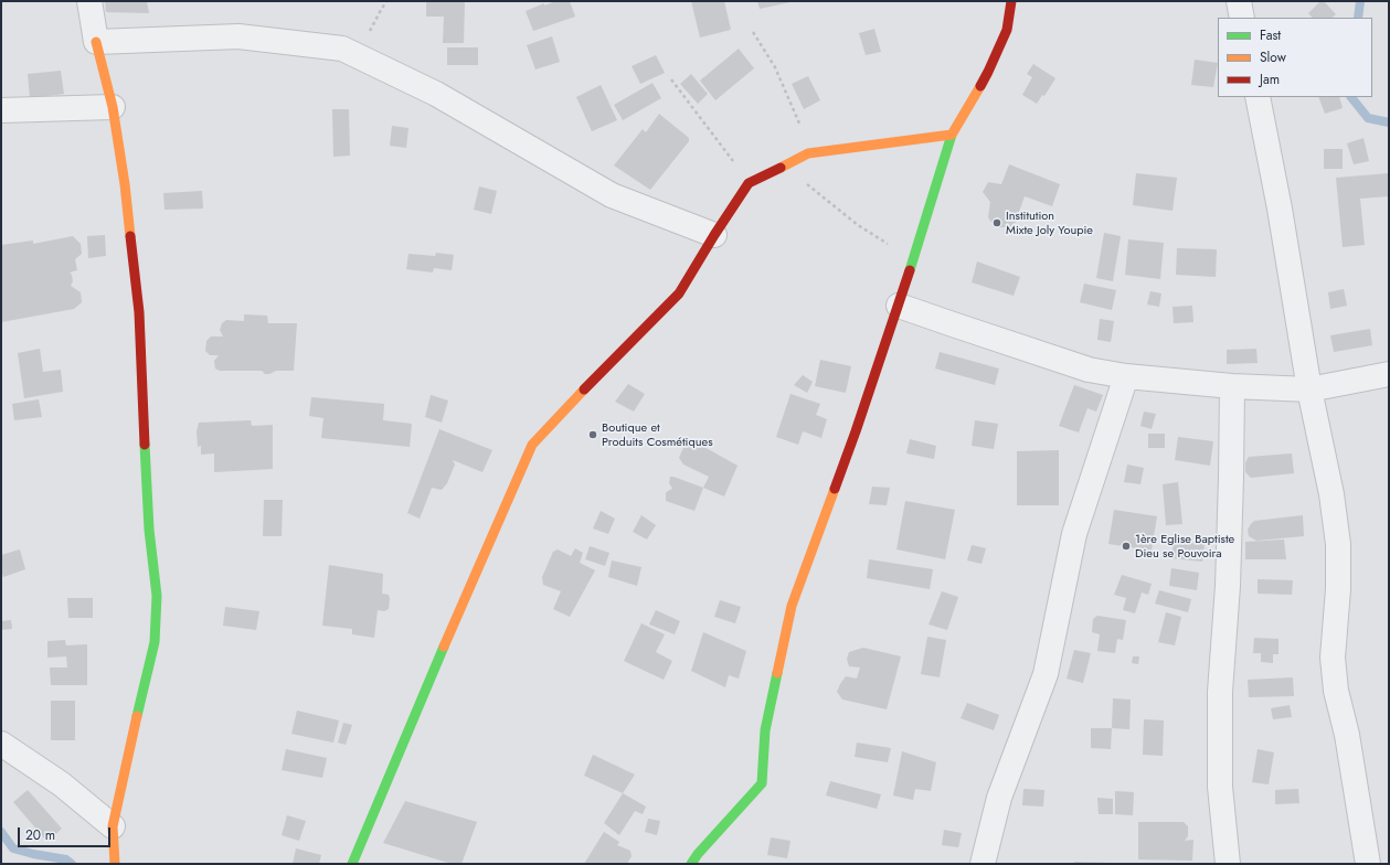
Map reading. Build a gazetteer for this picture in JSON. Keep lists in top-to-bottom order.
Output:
{
  "places": ["Institution Mixte Joly Youpie", "Boutique et Produits Cosmétiques", "1ère Eglise Baptiste Dieu se Pouvoira"],
  "legend": ["Fast", "Slow", "Jam"],
  "scale_bar": "20 m"
}
